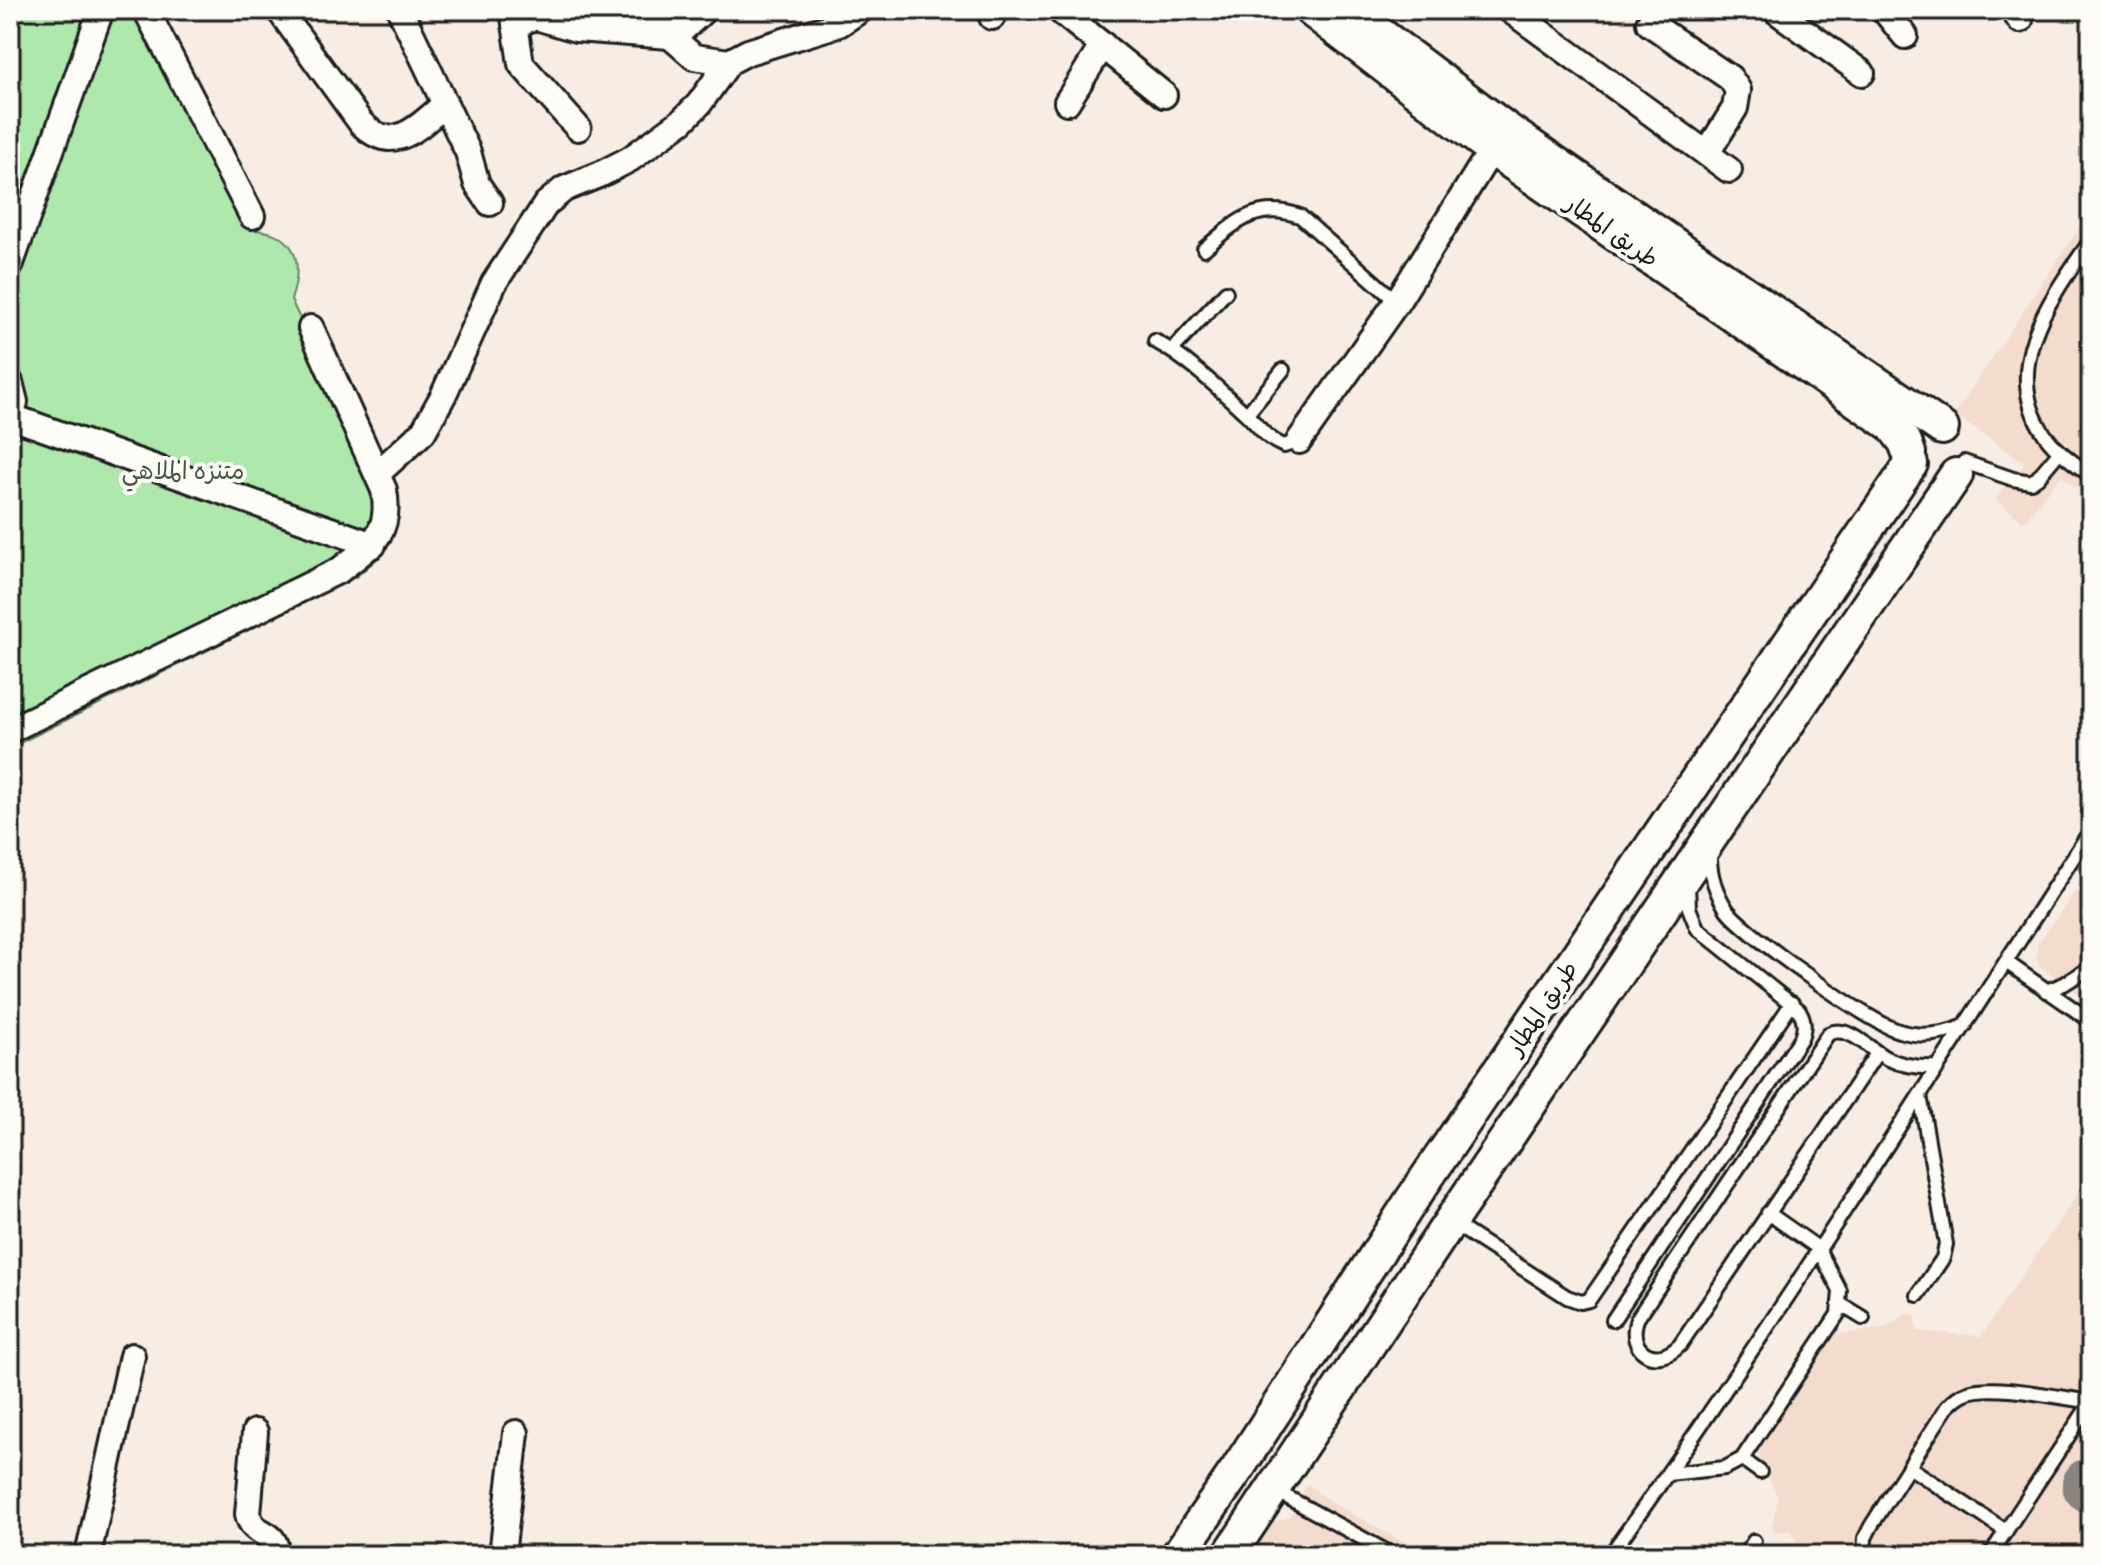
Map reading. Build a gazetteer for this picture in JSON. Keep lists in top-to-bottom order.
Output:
{
  "streets": {
    "main road": ["طريق المطار"]
  },
  "parks": ["متنزه الملاهي"]
}
